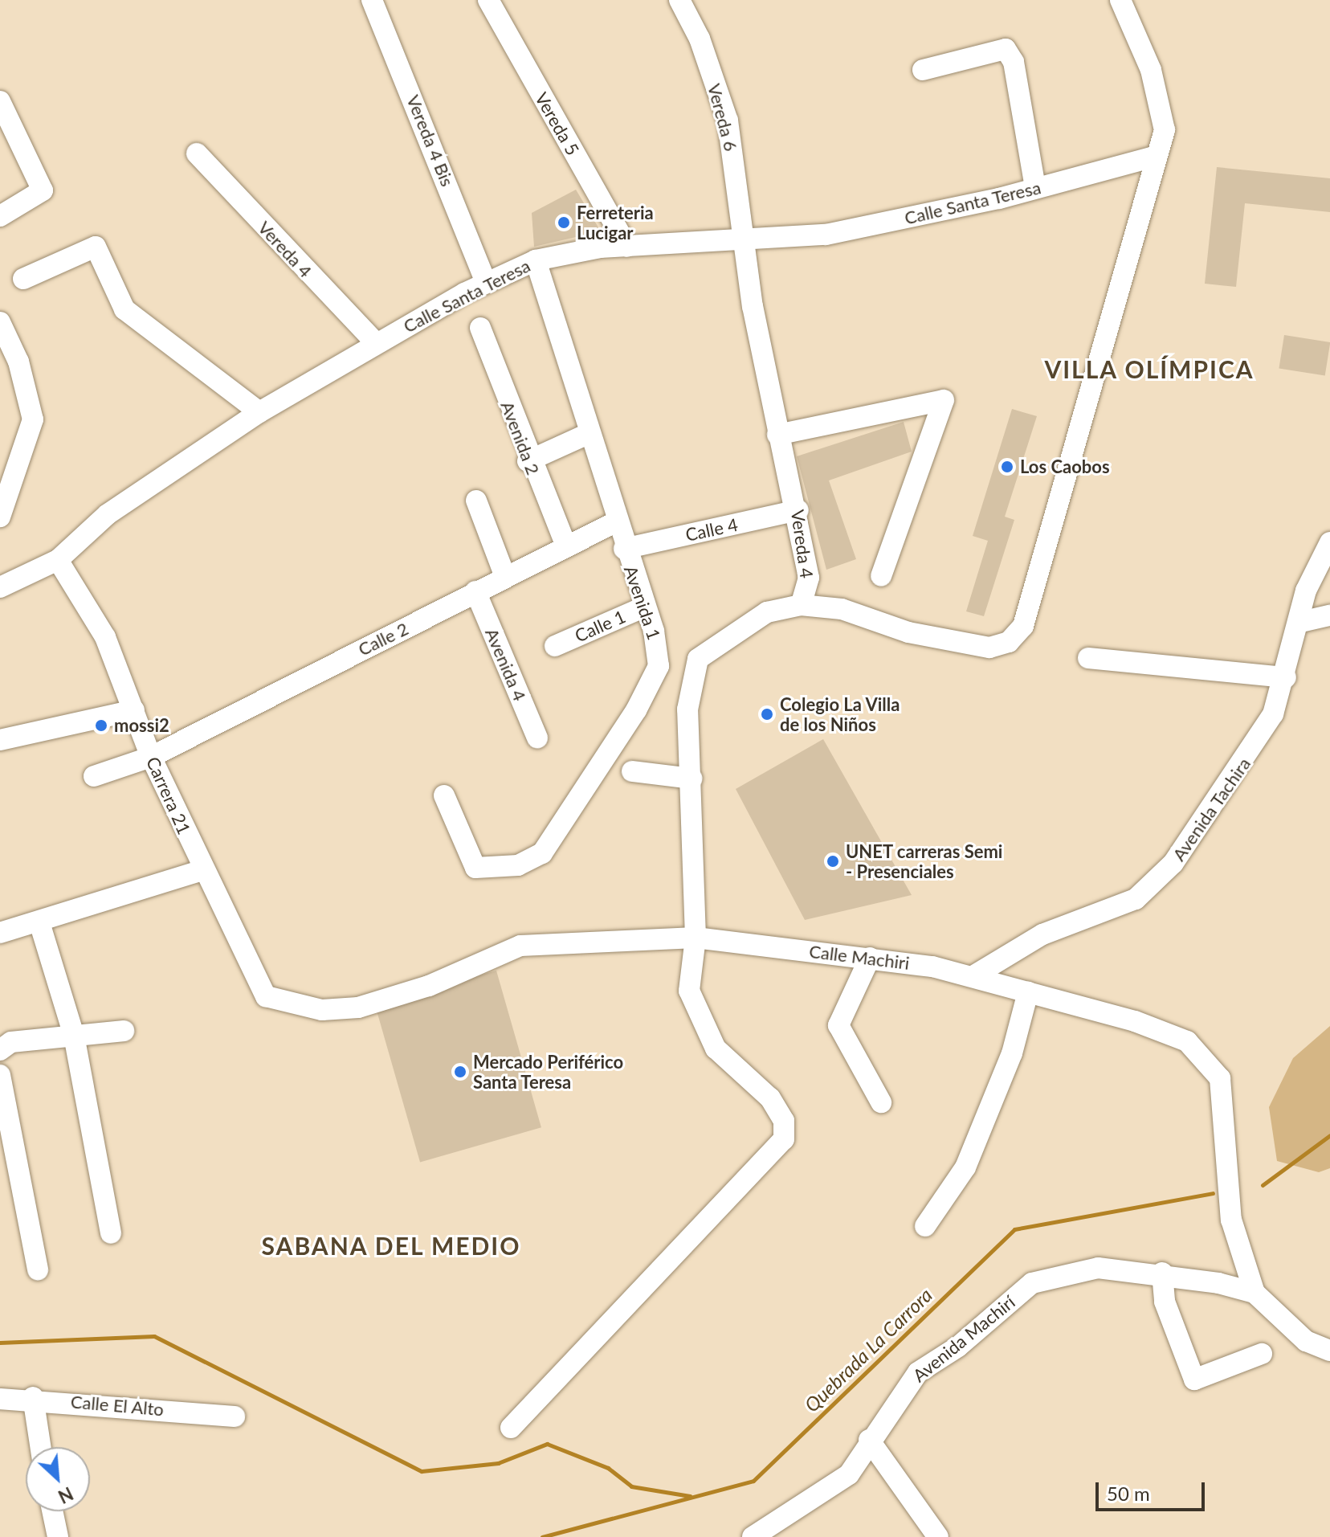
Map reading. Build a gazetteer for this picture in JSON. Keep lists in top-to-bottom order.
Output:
{
  "streets": {
    "street": [
      "Vereda 6",
      "Vereda 5",
      "Vereda 4 Bis",
      "Calle Santa Teresa",
      "Vereda 4",
      "Avenida 2",
      "Calle 4",
      "Avenida 1",
      "Calle 1",
      "Calle 2",
      "Avenida 4",
      "Carrera 21",
      "Avenida Tachira",
      "Calle Machiri",
      "Avenida Machirí",
      "Calle El Alto"
    ]
  },
  "crossings": [
    ["Vereda 6", "Calle Santa Teresa"],
    ["Vereda 6", "Vereda 4"],
    ["Vereda 5", "Calle Santa Teresa"],
    ["Vereda 4 Bis", "Calle Santa Teresa"],
    ["Calle Santa Teresa", "Vereda 4"],
    ["Calle Santa Teresa", "Avenida 1"],
    ["Calle Santa Teresa", "Carrera 21"],
    ["Vereda 4", "Calle 4"],
    ["Vereda 4", "Calle Machiri"],
    ["Avenida 2", "Calle 2"],
    ["Calle 4", "Avenida 1"],
    ["Avenida 1", "Calle 1"],
    ["Avenida 1", "Calle 2"],
    ["Calle 2", "Avenida 4"],
    ["Calle 2", "Carrera 21"],
    ["Carrera 21", "Calle Machiri"],
    ["Avenida Tachira", "Calle Machiri"],
    ["Calle Machiri", "Avenida Machirí"]
  ],
  "districts": ["VILLA OLÍMPICA", "SABANA DEL MEDIO"],
  "water": ["Quebrada La Carrora"],
  "places": [
    "Ferreteria Lucigar",
    "Los Caobos",
    "Colegio La Villa de los Niños",
    "mossi2",
    "UNET carreras Semi - Presenciales",
    "Mercado Periférico Santa Teresa"
  ],
  "scale_bar": "50 m",
  "north": "bottom right"
}
